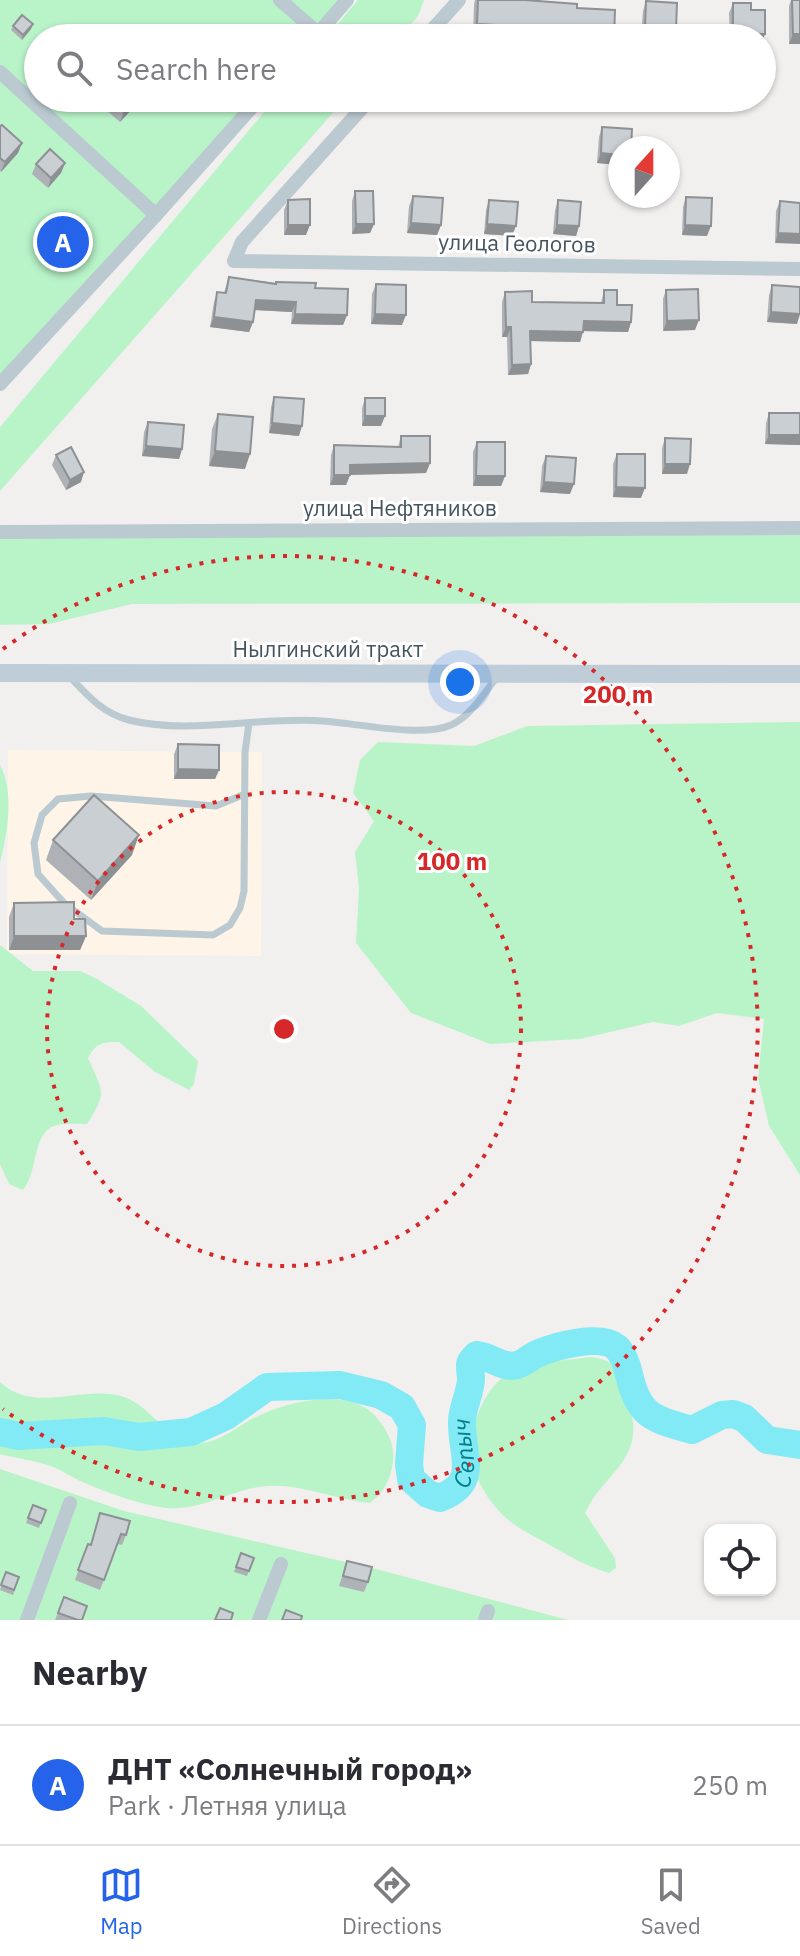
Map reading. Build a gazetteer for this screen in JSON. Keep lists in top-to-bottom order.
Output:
{
  "streets": {
    "main road": ["Нылгинский тракт"],
    "street": ["улица Геологов", "улица Нефтяников"]
  },
  "water": ["Сепыч"],
  "north": "top",
  "page": {
    "search": "Search here",
    "pins": "A",
    "heading": "Nearby",
    "list": [
      {
        "mark": "A",
        "name": "ДНТ «Солнечный город»",
        "note": "Park · Летняя улица",
        "value": "250 m"
      }
    ],
    "nav": ["Map", "Directions", "Saved"]
  },
  "rings": ["200 m", "100 m"]
}
